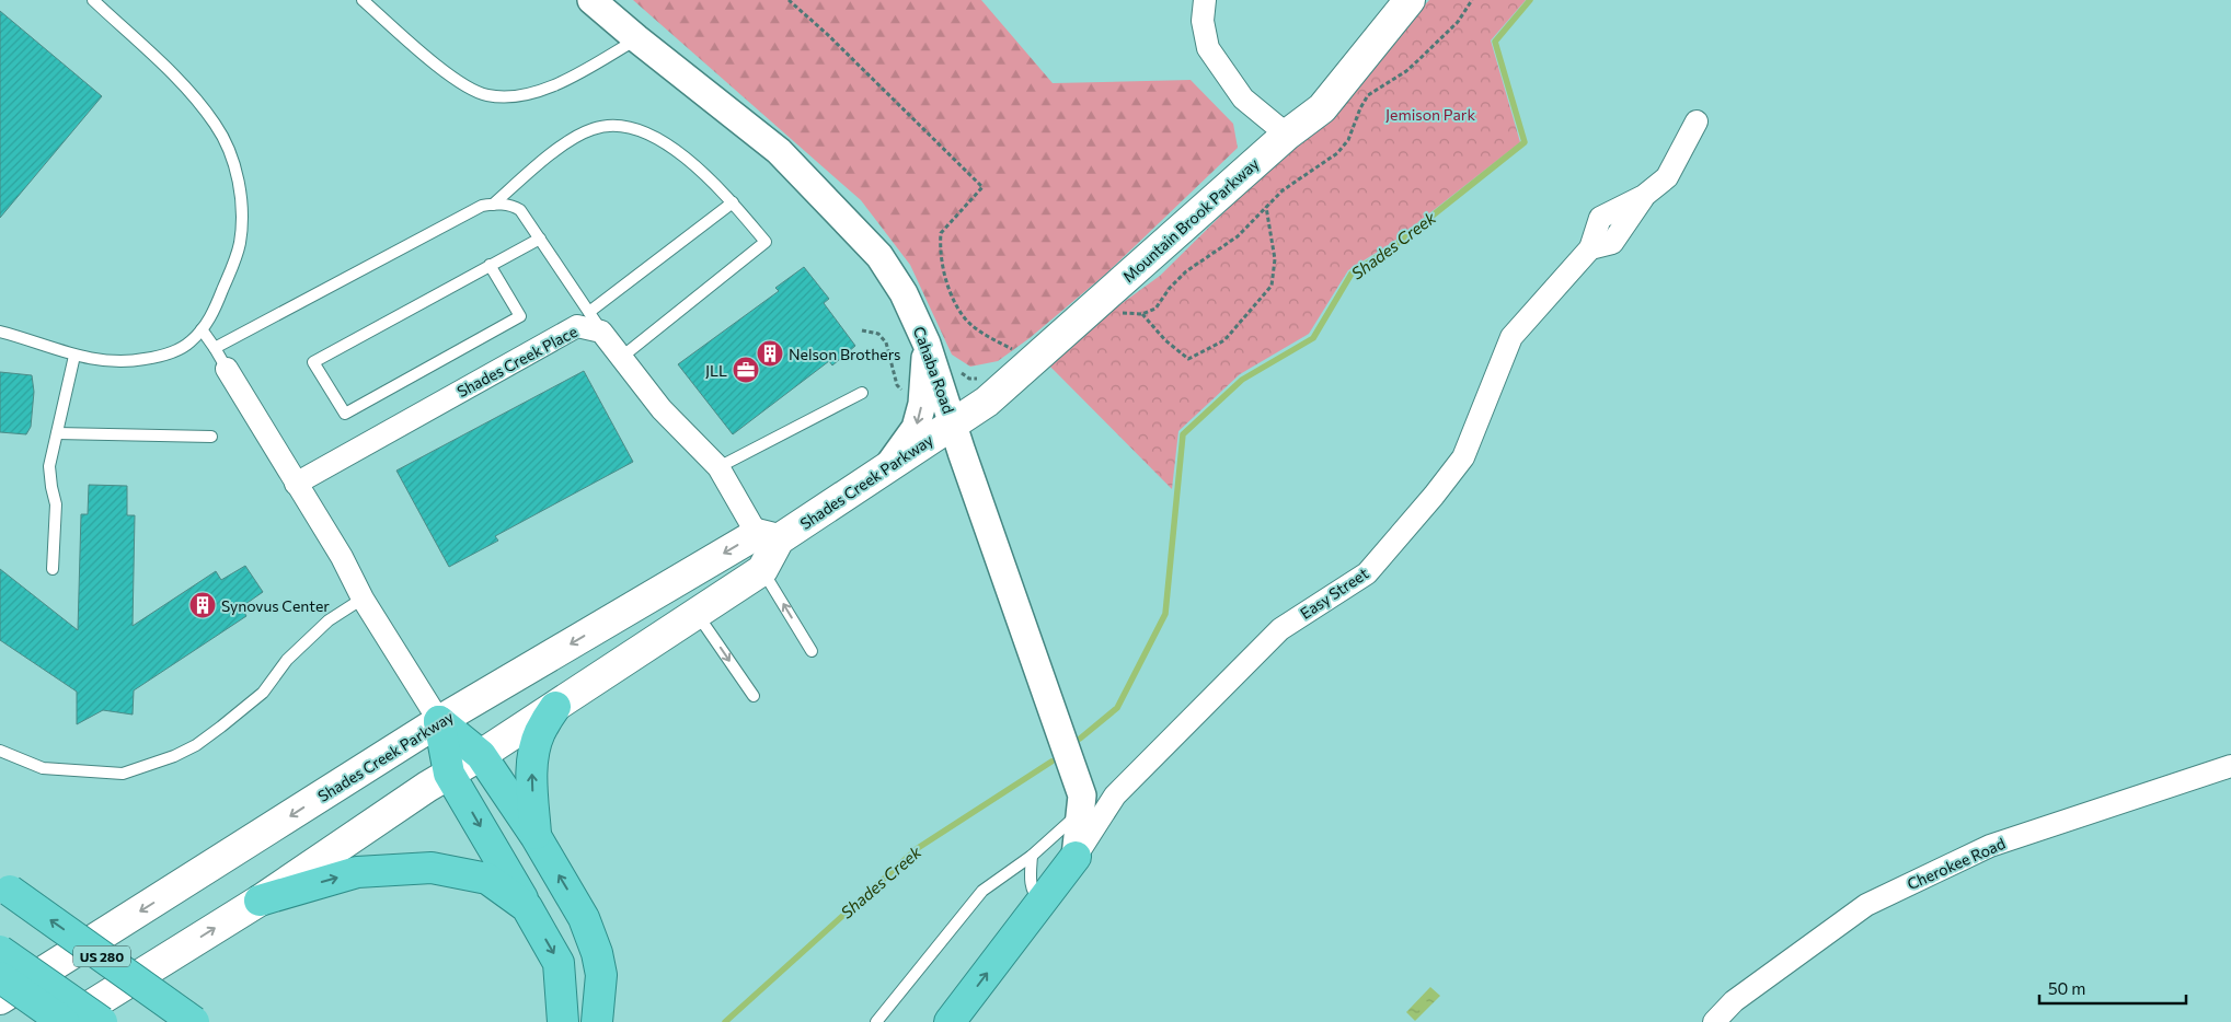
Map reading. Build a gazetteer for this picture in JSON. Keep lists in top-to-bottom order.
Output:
{
  "streets": {
    "highway": ["US 280"],
    "main road": ["Mountain Brook Parkway", "Shades Creek Parkway"],
    "street": [
      "Shades Creek Place",
      "Cahaba Road",
      "Easy Street",
      "Cherokee Road"
    ]
  },
  "crossings": [
    ["Mountain Brook Parkway", "Cahaba Road"],
    ["Mountain Brook Parkway", "Shades Creek Parkway"],
    ["Shades Creek Place", "Shades Creek Parkway"],
    ["Cahaba Road", "Shades Creek Parkway"],
    ["Cahaba Road", "Easy Street"]
  ],
  "water": ["Shades Creek"],
  "parks": ["Jemison Park"],
  "places": {
    "building": ["Nelson Brothers", "Synovus Center"],
    "office": ["JLL"]
  },
  "scale_bar": "50 m"
}
